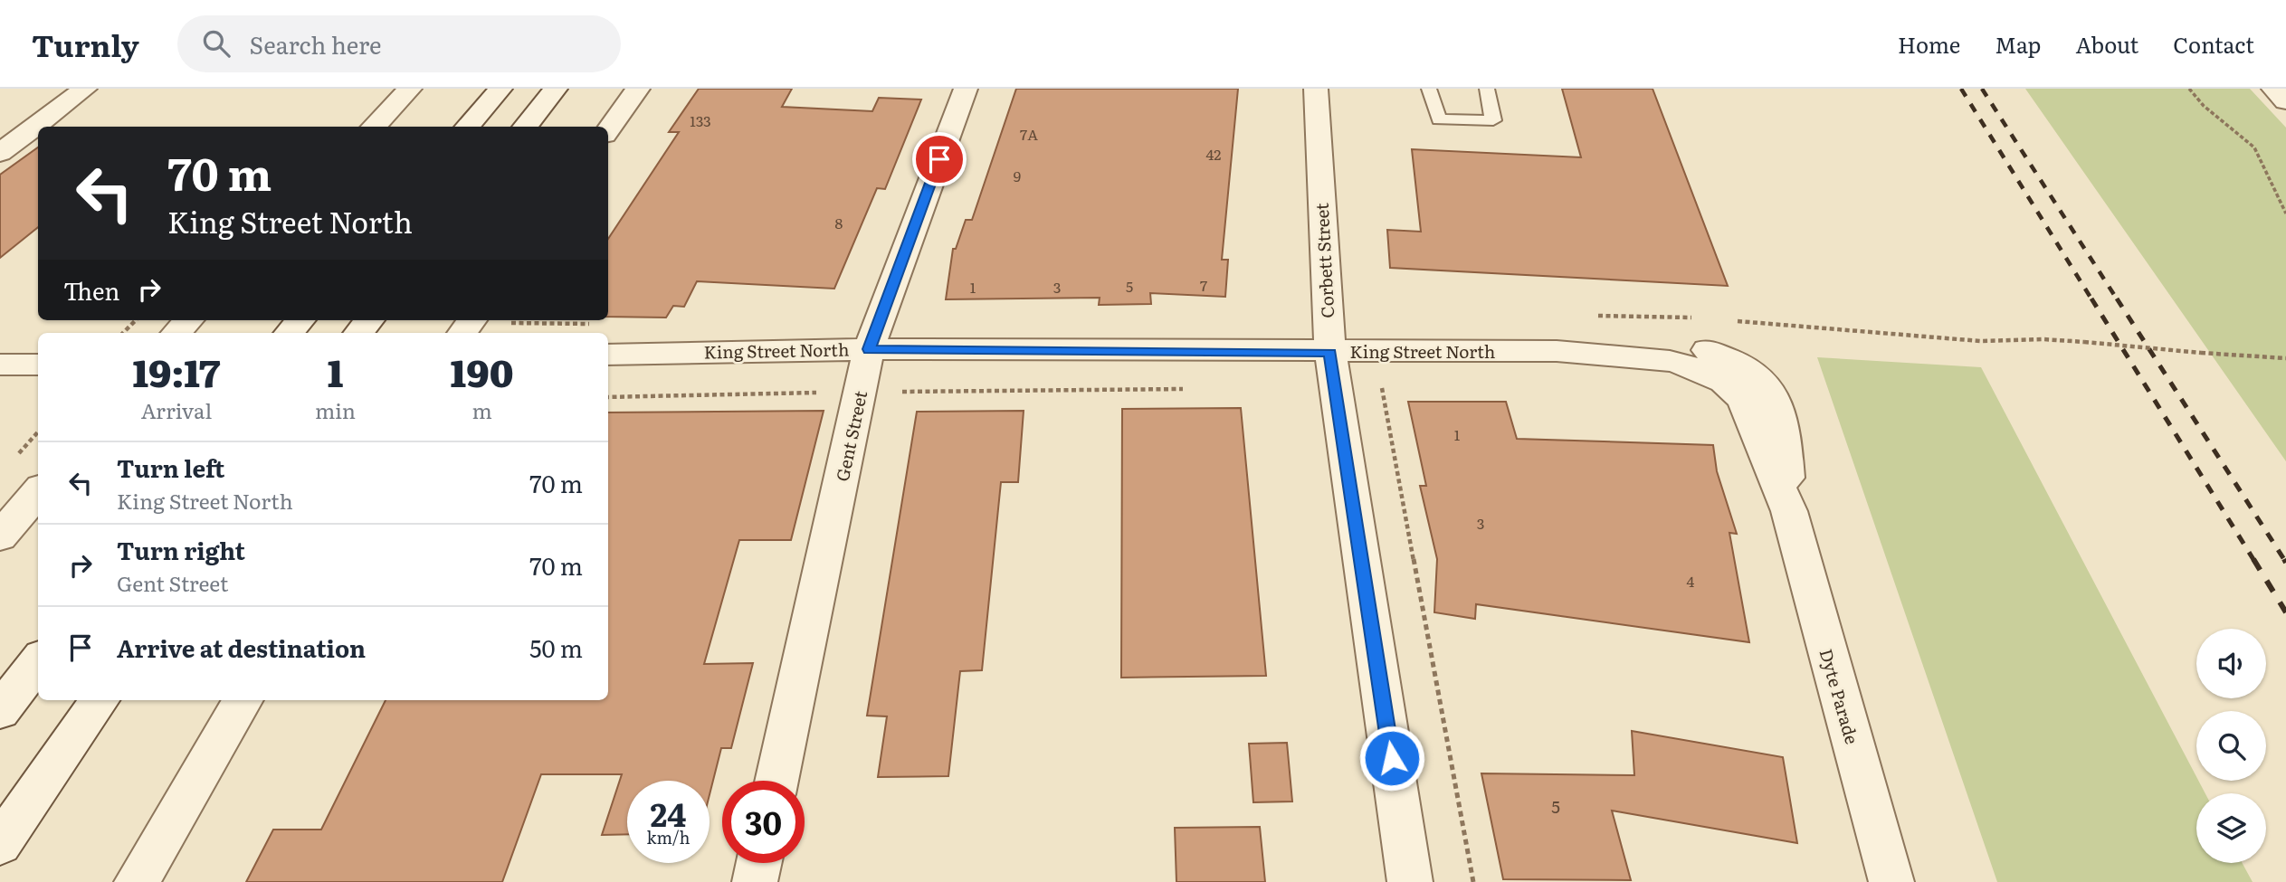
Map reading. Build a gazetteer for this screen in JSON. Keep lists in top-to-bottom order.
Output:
{
  "streets": {
    "street": [
      "Corbett Street",
      "King Street North",
      "Gent Street",
      "Dyte Parade"
    ]
  },
  "crossings": [
    ["Corbett Street", "King Street North"],
    ["King Street North", "Gent Street"],
    ["King Street North", "Dyte Parade"]
  ],
  "house_numbers": [
    "133",
    "7A",
    "42",
    "9",
    "8",
    "7",
    "5",
    "1",
    "3",
    "1",
    "3",
    "4",
    "5"
  ],
  "page": {
    "header": "Turnly",
    "search": "Search here",
    "nav": [
      "Home",
      "Map",
      "About",
      "Contact"
    ],
    "turn": ["70 m", "King Street North"],
    "then": "Then",
    "eta": [
      "19:17",
      "Arrival",
      "1",
      "min",
      "190",
      "m"
    ],
    "list": [
      {
        "name": "Turn left",
        "note": "King Street North",
        "value": "70 m"
      },
      {
        "name": "Turn right",
        "note": "Gent Street",
        "value": "70 m"
      },
      {
        "name": "Arrive at destination",
        "value": "50 m"
      }
    ],
    "speed": "24 km/h",
    "limit": "30"
  }
}
